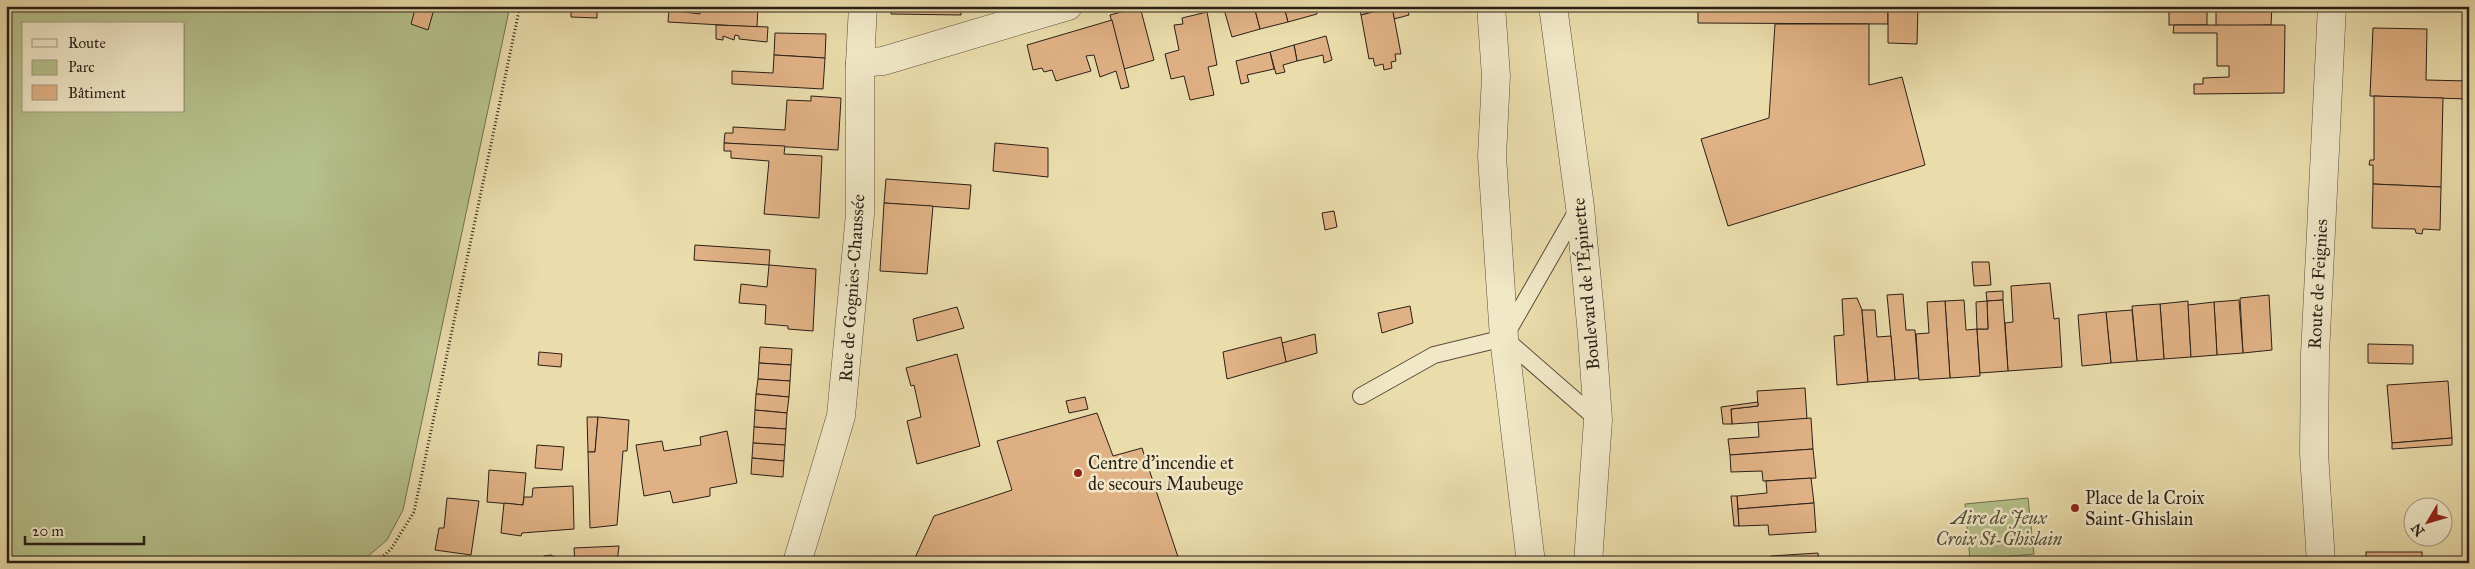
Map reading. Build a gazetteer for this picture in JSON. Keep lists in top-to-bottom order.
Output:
{
  "streets": {
    "street": ["Boulevard de l'Épinette", "Route de Feignies", "Rue de Gognies-Chaussée"]
  },
  "parks": ["Aire de Jeux Croix St-Ghislain"],
  "places": ["Centre d'incendie et de secours Maubeuge", "Place de la Croix Saint-Ghislain"],
  "legend": ["Route", "Parc", "Bâtiment"],
  "scale_bar": "20 m",
  "north": "bottom left"
}
